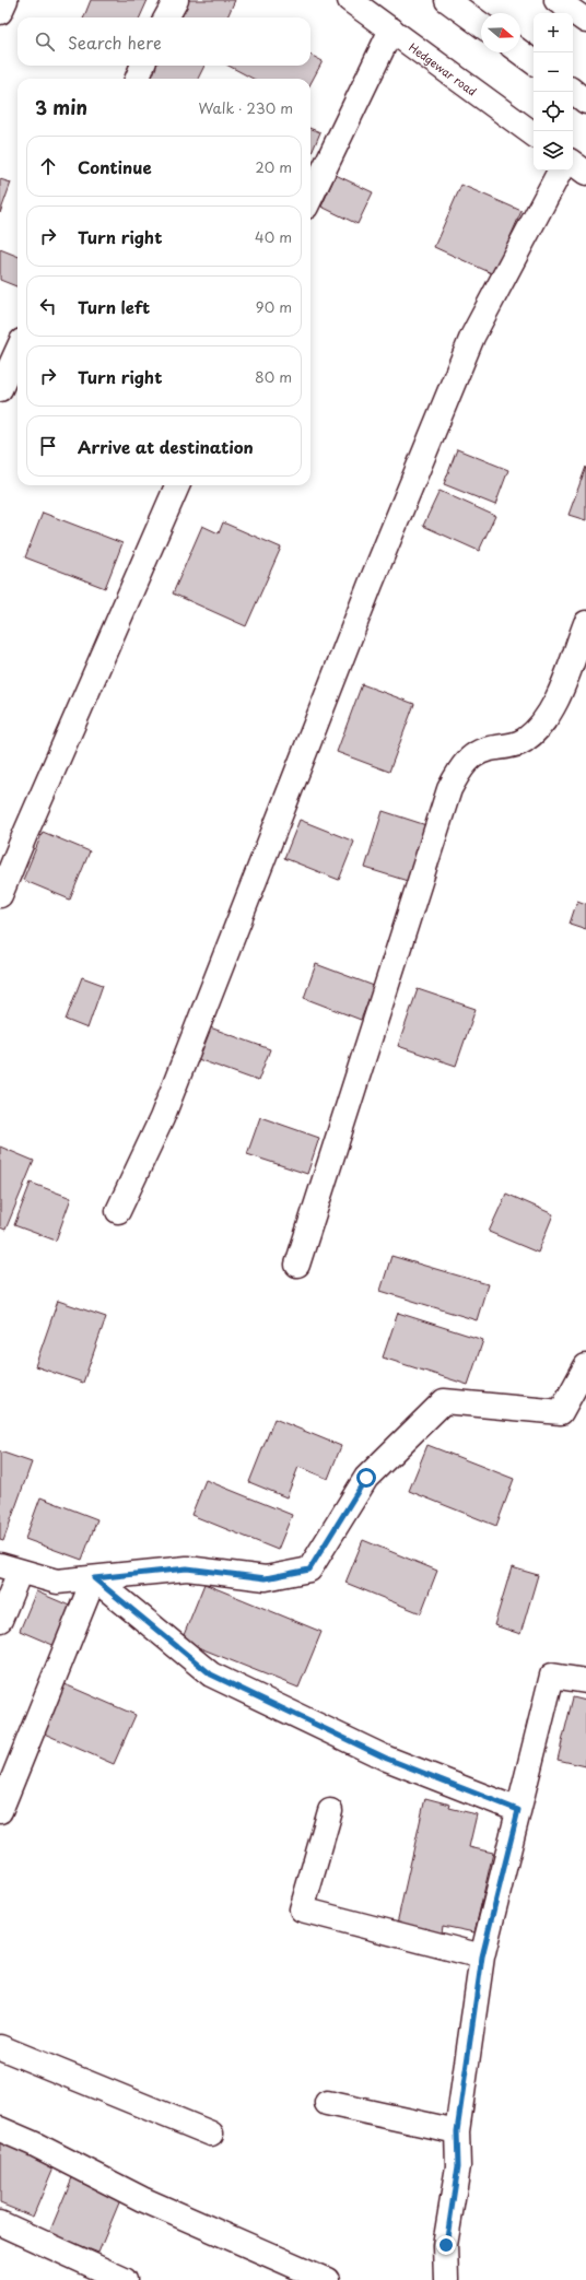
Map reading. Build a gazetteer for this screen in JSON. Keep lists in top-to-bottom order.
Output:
{
  "streets": {
    "street": ["Hedgewar road"]
  },
  "north": "right",
  "page": {
    "map_buttons": ["+", "−"],
    "search": "Search here",
    "heading": ["3 min", "Walk · 230 m"],
    "list": [
      ["Continue", "20 m"],
      ["Turn right", "40 m"],
      ["Turn left", "90 m"],
      ["Turn right", "80 m"],
      "Arrive at destination"
    ]
  }
}
